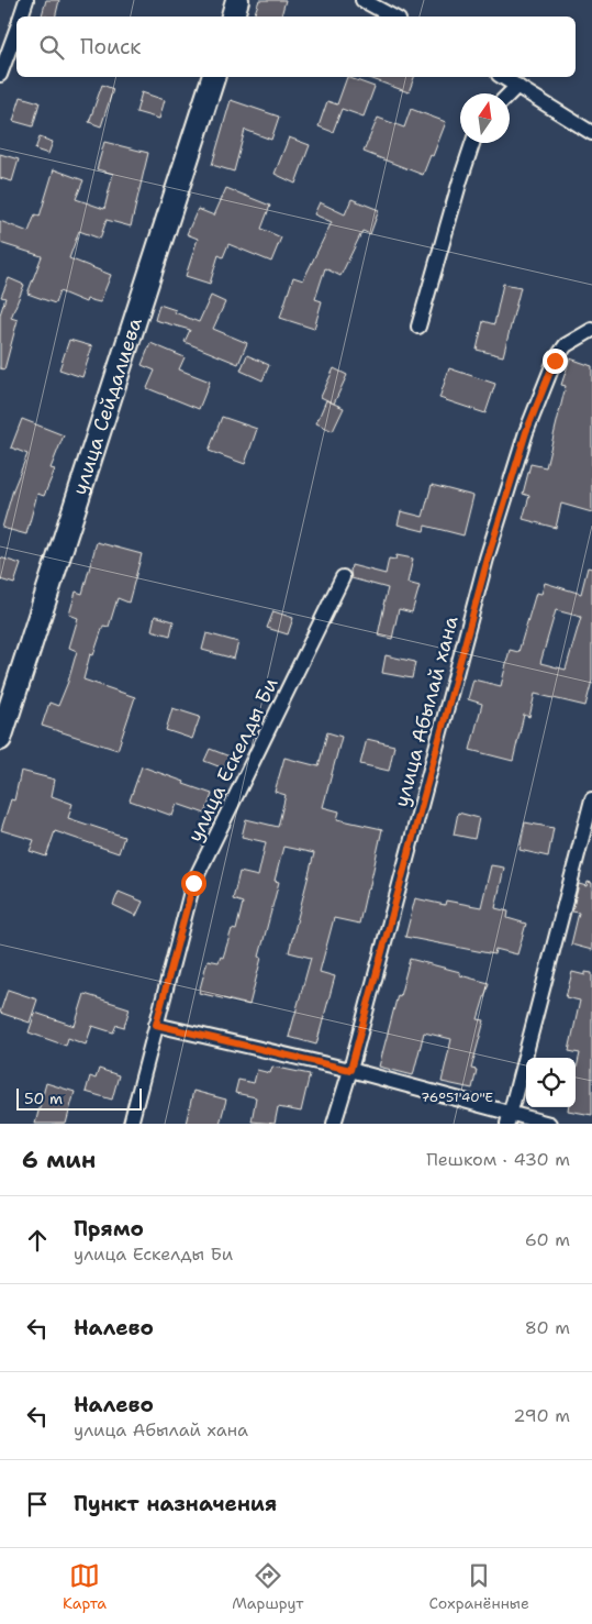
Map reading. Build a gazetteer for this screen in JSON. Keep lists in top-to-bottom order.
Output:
{
  "streets": {
    "main road": ["улица Сейдалиева"],
    "street": ["улица Абылай хана", "улица Ескелды Би"]
  },
  "scale_bar": "50 m",
  "north": "top",
  "page": {
    "search": "Поиск",
    "scale": "50 m",
    "heading": ["6 мин", "Пешком · 430 m"],
    "list": [
      ["Прямо", "улица Ескелды Би", "60 m"],
      ["Налево", "80 m"],
      ["Налево", "улица Абылай хана", "290 m"],
      "Пункт назначения"
    ],
    "nav": ["Карта", "Маршрут", "Сохранённые"]
  },
  "coordinates": ["76°51'40\"E"]
}
